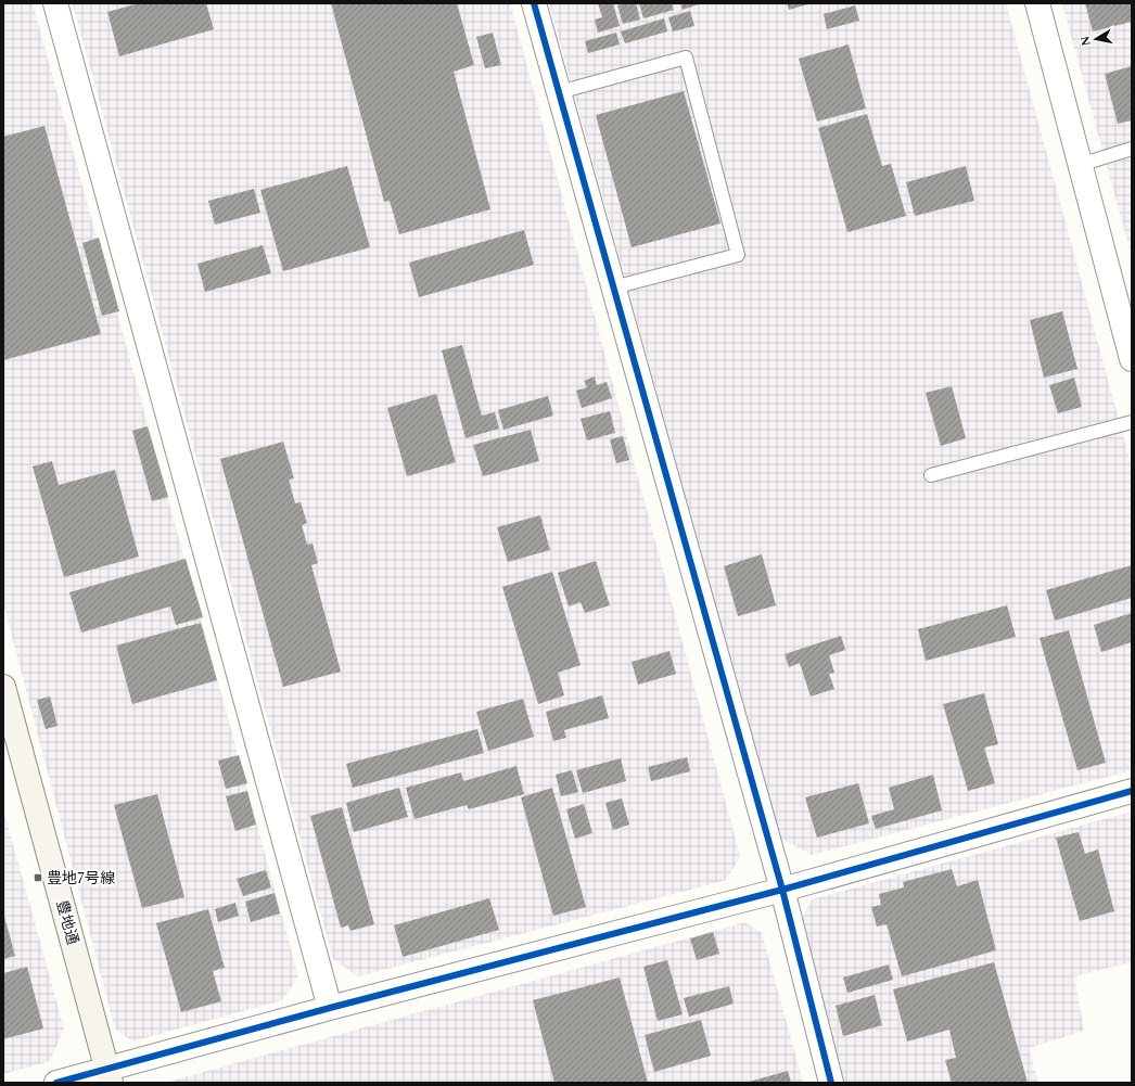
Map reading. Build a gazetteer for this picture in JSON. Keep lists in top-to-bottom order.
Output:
{
  "streets": {
    "main road": ["豊地通"]
  },
  "places": {
    "transit": ["豊地7号線"]
  },
  "north": "left"
}
